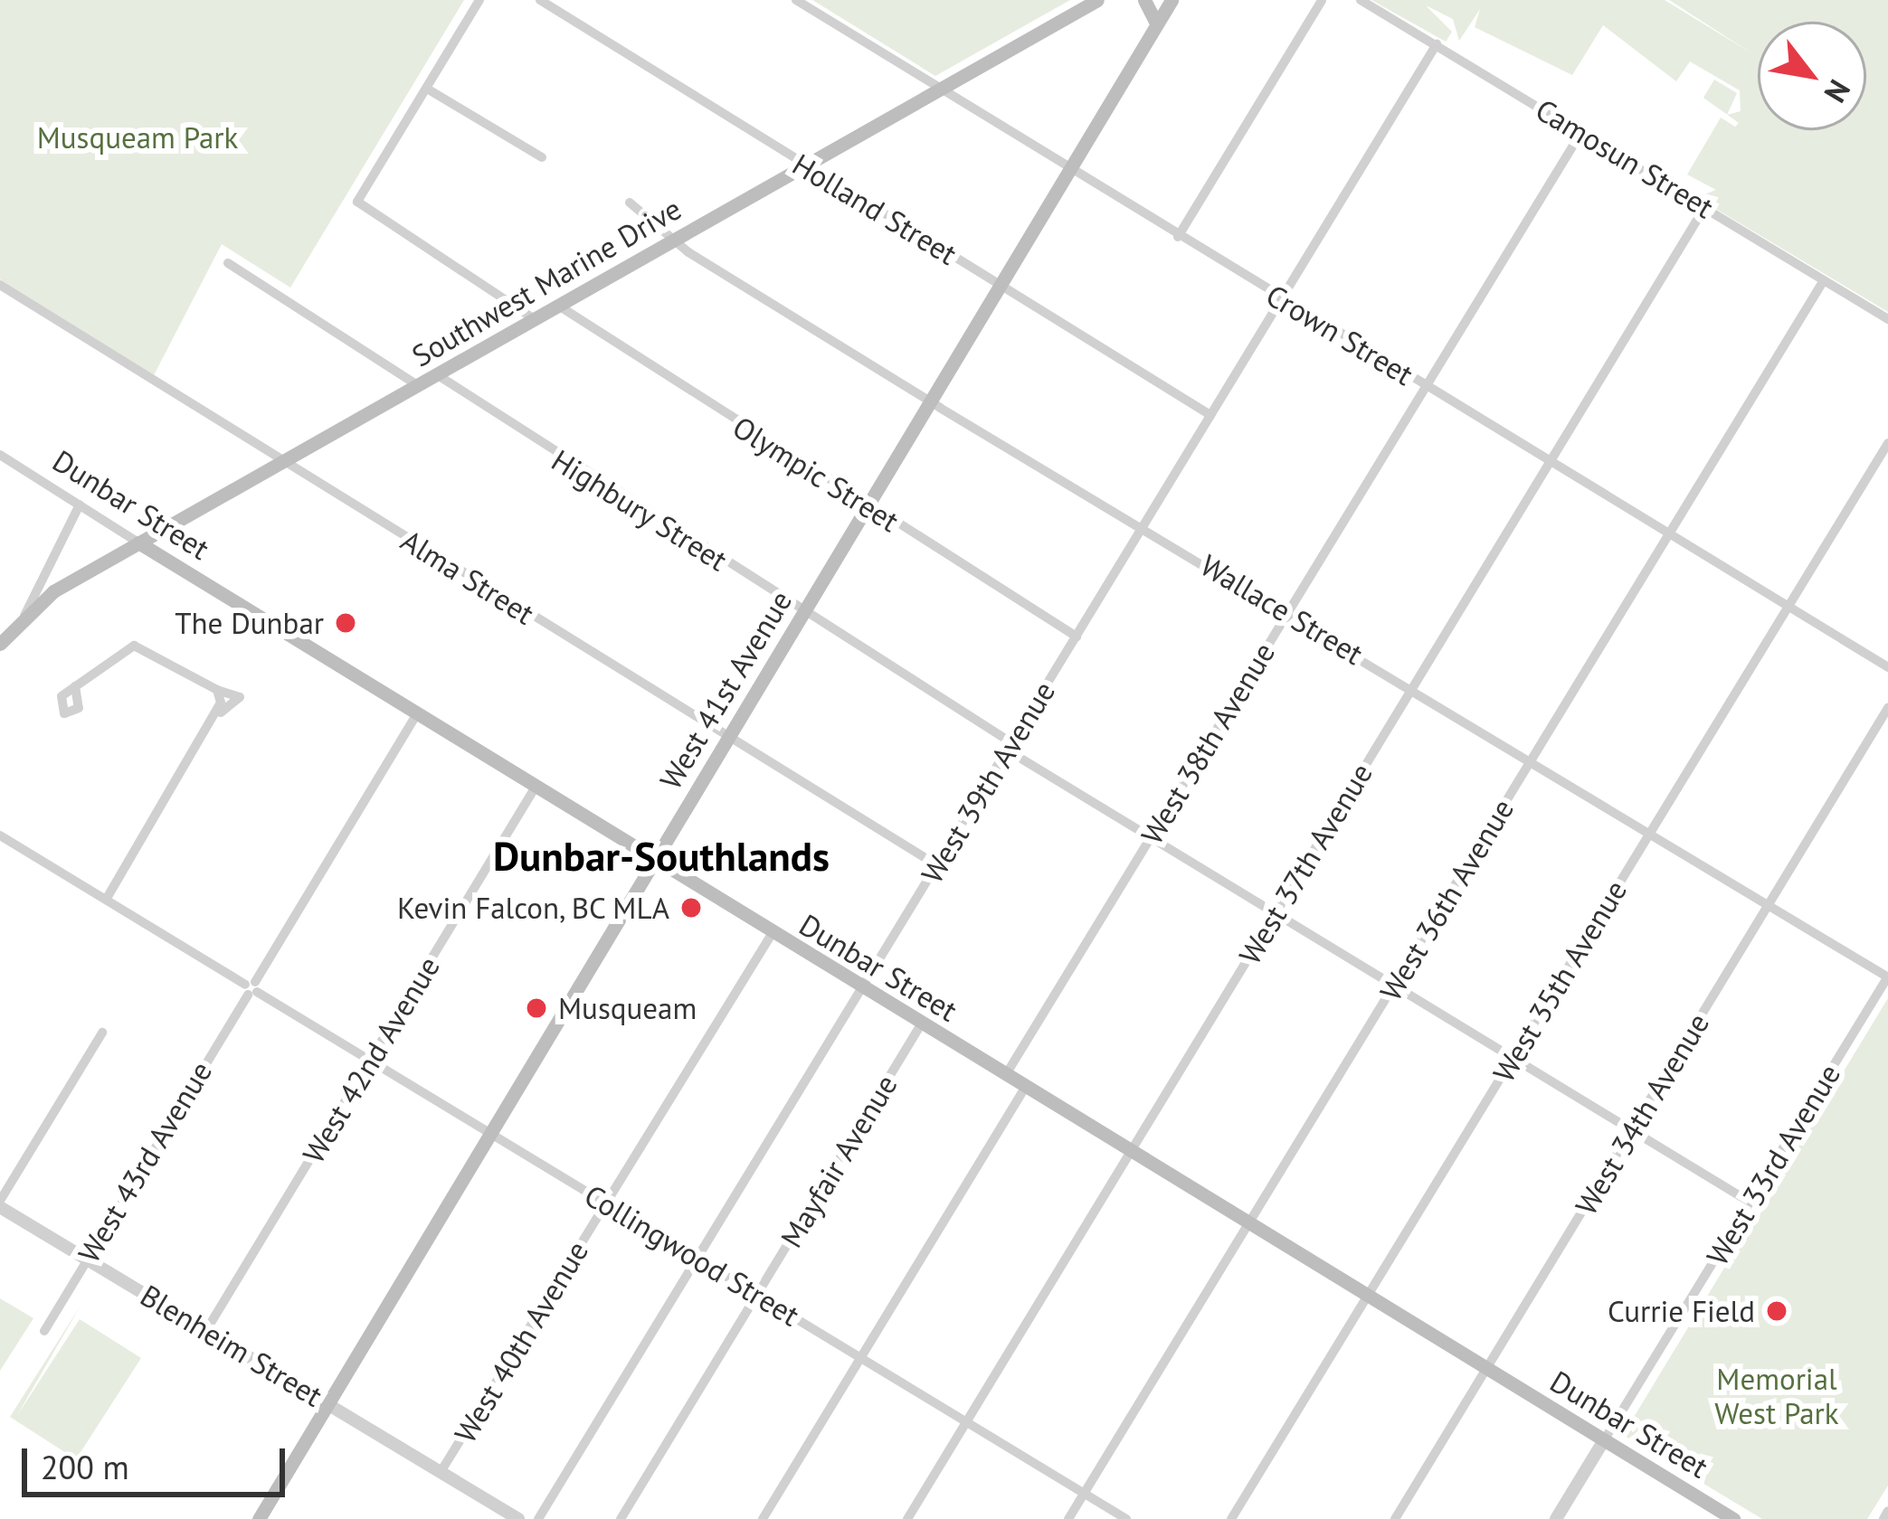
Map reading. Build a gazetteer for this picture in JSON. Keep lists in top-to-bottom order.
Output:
{
  "streets": {
    "main road": ["Southwest Marine Drive", "Dunbar Street", "West 41st Avenue"],
    "street": [
      "Camosun Street",
      "Holland Street",
      "Crown Street",
      "Olympic Street",
      "Highbury Street",
      "Alma Street",
      "Wallace Street",
      "West 38th Avenue",
      "West 39th Avenue",
      "West 37th Avenue",
      "West 36th Avenue",
      "West 35th Avenue",
      "West 42nd Avenue",
      "West 34th Avenue",
      "Mayfair Avenue",
      "West 43rd Avenue",
      "West 33rd Avenue",
      "Collingwood Street",
      "West 40th Avenue",
      "Blenheim Street"
    ]
  },
  "crossings": [
    ["Camosun Street", "West 38th Avenue"],
    ["Camosun Street", "West 39th Avenue"],
    ["Camosun Street", "West 37th Avenue"],
    ["Camosun Street", "West 36th Avenue"],
    ["Holland Street", "Southwest Marine Drive"],
    ["Holland Street", "West 41st Avenue"],
    ["Holland Street", "West 39th Avenue"],
    ["Southwest Marine Drive", "Crown Street"],
    ["Southwest Marine Drive", "Olympic Street"],
    ["Southwest Marine Drive", "Dunbar Street"],
    ["Southwest Marine Drive", "Highbury Street"],
    ["Southwest Marine Drive", "Alma Street"],
    ["Southwest Marine Drive", "Wallace Street"],
    ["Crown Street", "West 41st Avenue"],
    ["Crown Street", "West 38th Avenue"],
    ["Crown Street", "West 39th Avenue"],
    ["Crown Street", "West 37th Avenue"],
    ["Crown Street", "West 36th Avenue"],
    ["Crown Street", "West 35th Avenue"],
    ["Olympic Street", "West 41st Avenue"],
    ["Olympic Street", "West 39th Avenue"],
    ["Dunbar Street", "West 41st Avenue"],
    ["Dunbar Street", "West 38th Avenue"],
    ["Dunbar Street", "West 39th Avenue"],
    ["Dunbar Street", "West 37th Avenue"],
    ["Dunbar Street", "West 36th Avenue"],
    ["Dunbar Street", "West 35th Avenue"],
    ["Dunbar Street", "West 42nd Avenue"],
    ["Dunbar Street", "West 34th Avenue"],
    ["Dunbar Street", "Mayfair Avenue"],
    ["Dunbar Street", "West 43rd Avenue"],
    ["Dunbar Street", "West 33rd Avenue"],
    ["Dunbar Street", "West 40th Avenue"],
    ["Highbury Street", "West 41st Avenue"],
    ["Highbury Street", "West 38th Avenue"],
    ["Highbury Street", "West 39th Avenue"],
    ["Highbury Street", "West 37th Avenue"],
    ["Highbury Street", "West 36th Avenue"],
    ["Highbury Street", "West 35th Avenue"],
    ["Highbury Street", "West 34th Avenue"],
    ["Highbury Street", "West 33rd Avenue"],
    ["Alma Street", "West 41st Avenue"],
    ["Alma Street", "West 39th Avenue"],
    ["Wallace Street", "West 41st Avenue"],
    ["Wallace Street", "West 38th Avenue"],
    ["Wallace Street", "West 39th Avenue"],
    ["Wallace Street", "West 37th Avenue"],
    ["Wallace Street", "West 36th Avenue"],
    ["Wallace Street", "West 35th Avenue"],
    ["Wallace Street", "West 34th Avenue"],
    ["Wallace Street", "West 33rd Avenue"],
    ["West 41st Avenue", "Collingwood Street"],
    ["West 41st Avenue", "Blenheim Street"],
    ["West 39th Avenue", "Collingwood Street"],
    ["West 37th Avenue", "Collingwood Street"],
    ["West 36th Avenue", "Collingwood Street"],
    ["West 42nd Avenue", "Collingwood Street"],
    ["West 42nd Avenue", "Blenheim Street"],
    ["Mayfair Avenue", "Collingwood Street"],
    ["West 43rd Avenue", "Collingwood Street"],
    ["West 43rd Avenue", "Blenheim Street"],
    ["Collingwood Street", "West 40th Avenue"],
    ["West 40th Avenue", "Blenheim Street"]
  ],
  "districts": ["Dunbar-Southlands"],
  "parks": ["Musqueam Park", "Memorial West Park"],
  "places": [
    "The Dunbar",
    "Kevin Falcon, BC MLA",
    "Musqueam",
    "Currie Field"
  ],
  "scale_bar": "200 m",
  "north": "bottom right"
}
